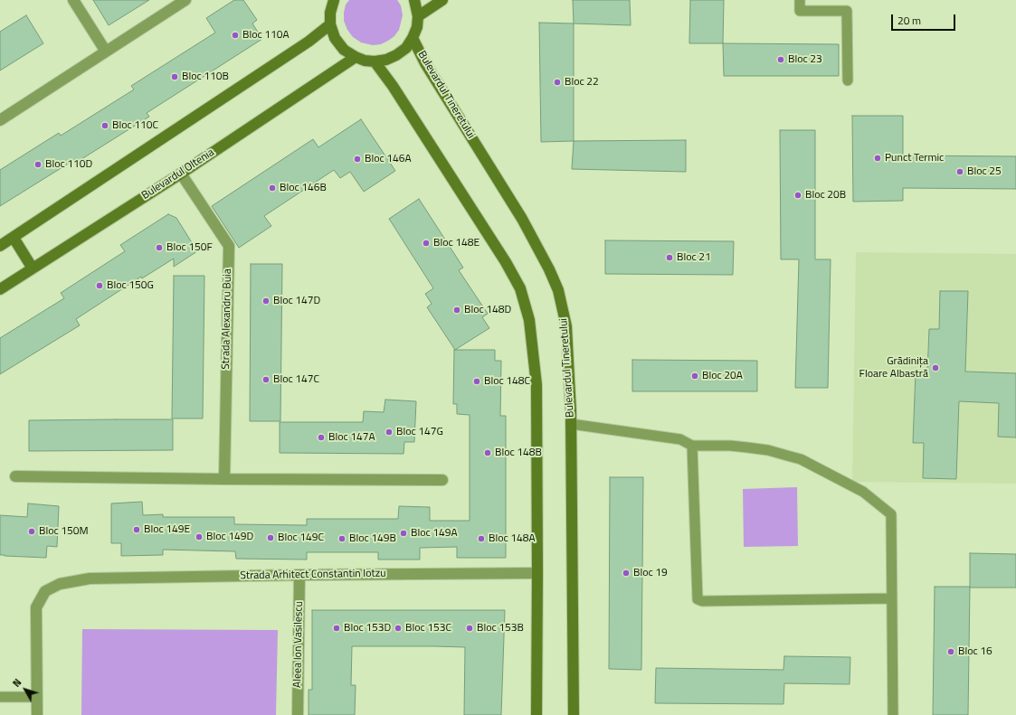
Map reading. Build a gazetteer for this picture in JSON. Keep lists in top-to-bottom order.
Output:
{
  "streets": {
    "main road": ["Bulevardul Tineretului", "Bulevardul Oltenia"],
    "street": ["Strada Alexandru Buia", "Strada Arhitect Constantin Iotzu", "Aleea Ion Vasilescu"]
  },
  "crossings": [
    ["Bulevardul Oltenia", "Strada Alexandru Buia"],
    ["Strada Arhitect Constantin Iotzu", "Aleea Ion Vasilescu"]
  ],
  "places": [
    "Bloc 110A",
    "Bloc 23",
    "Bloc 110B",
    "Bloc 22",
    "Bloc 110C",
    "Punct Termic",
    "Bloc 146A",
    "Bloc 110D",
    "Bloc 25",
    "Bloc 146B",
    "Bloc 20B",
    "Bloc 148E",
    "Bloc 150F",
    "Bloc 21",
    "Bloc 150G",
    "Bloc 147D",
    "Bloc 148D",
    "Grădinița Floare Albastră",
    "Bloc 20A",
    "Bloc 147C",
    "Bloc 148C",
    "Bloc 147G",
    "Bloc 147A",
    "Bloc 148B",
    "Bloc 149E",
    "Bloc 150M",
    "Bloc 149A",
    "Bloc 149D",
    "Bloc 149C",
    "Bloc 149B",
    "Bloc 148A",
    "Bloc 19",
    "Bloc 153D",
    "Bloc 153C",
    "Bloc 153B",
    "Bloc 16"
  ],
  "scale_bar": "20 m",
  "north": "top left"
}
